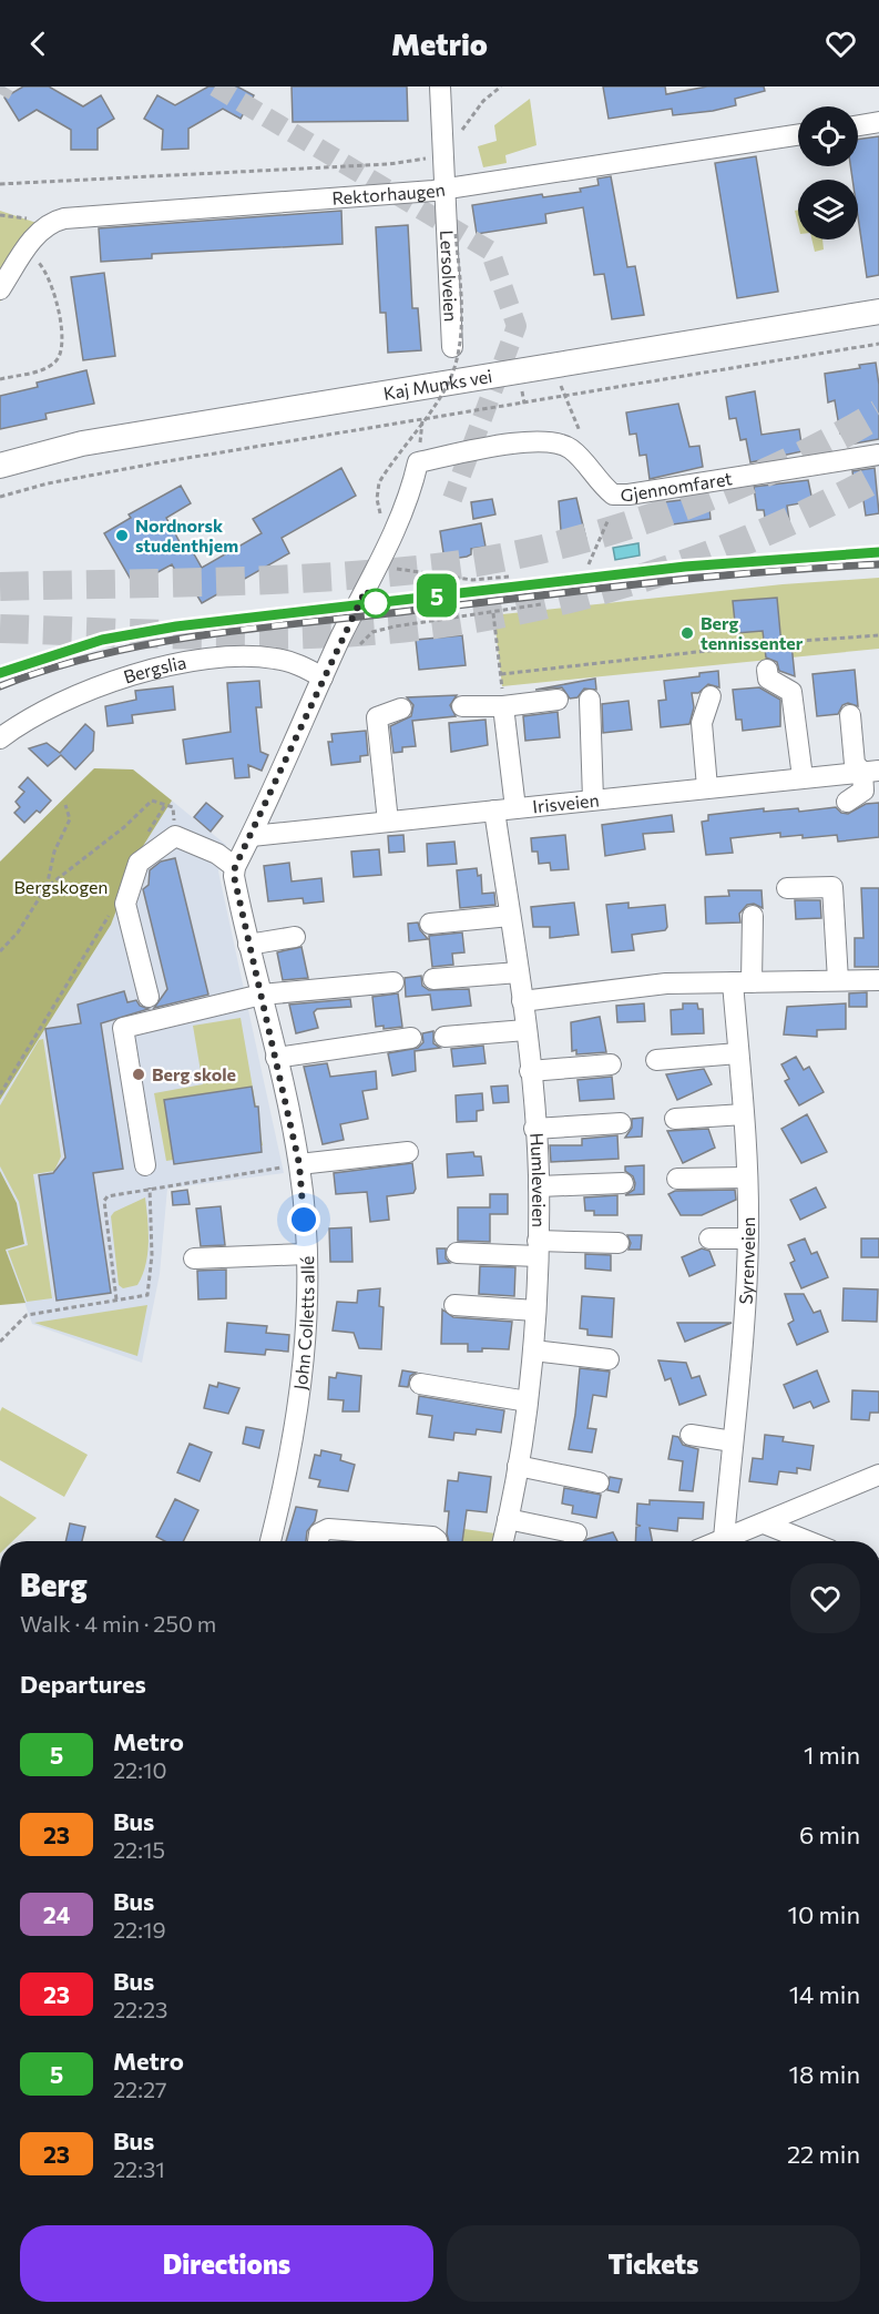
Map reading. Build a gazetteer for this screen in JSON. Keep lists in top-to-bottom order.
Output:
{
  "streets": {
    "main road": ["Kaj Munks vei"],
    "street": [
      "Rektorhaugen",
      "Lersolveien",
      "Gjennomfaret",
      "Bergslia",
      "Irisveien",
      "Humleveien",
      "Syrenveien",
      "John Colletts allé"
    ]
  },
  "crossings": [
    ["Rektorhaugen", "Lersolveien"],
    ["Irisveien", "Humleveien"]
  ],
  "parks": ["Bergskogen"],
  "places": ["Nordnorsk studenthjem", "Berg tennissenter", "Berg skole"],
  "lines": ["metro line 5"],
  "page": {
    "header": "Metrio",
    "on_map": "5",
    "heading": [
      ["Berg", "Walk · 4 min · 250 m"],
      "Departures"
    ],
    "list": [
      {
        "mark": "5",
        "name": "Metro",
        "note": "22:10",
        "value": "1 min"
      },
      {
        "mark": "23",
        "name": "Bus",
        "note": "22:15",
        "value": "6 min"
      },
      {
        "mark": "24",
        "name": "Bus",
        "note": "22:19",
        "value": "10 min"
      },
      {
        "mark": "23",
        "name": "Bus",
        "note": "22:23",
        "value": "14 min"
      },
      {
        "mark": "5",
        "name": "Metro",
        "note": "22:27",
        "value": "18 min"
      },
      {
        "mark": "23",
        "name": "Bus",
        "note": "22:31",
        "value": "22 min"
      }
    ],
    "buttons": ["Directions", "Tickets"]
  }
}
